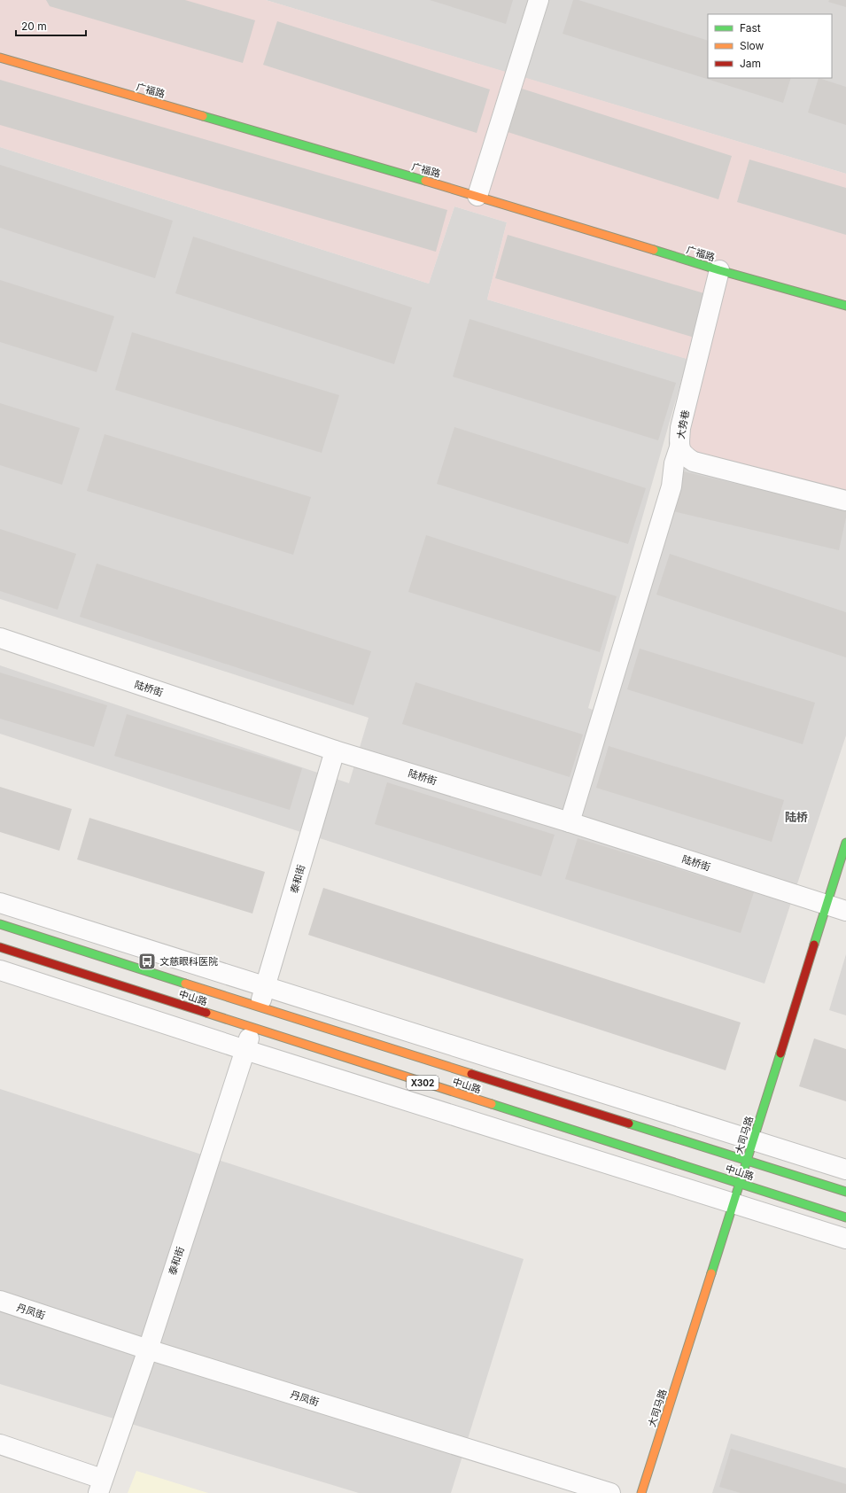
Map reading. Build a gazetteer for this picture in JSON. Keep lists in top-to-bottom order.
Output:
{
  "streets": {
    "main road": [
      "广福路",
      "中山路",
      "X302",
      "大司马路"
    ],
    "street": [
      "大势巷",
      "陆桥街",
      "泰和街",
      "丹凤街"
    ]
  },
  "crossings": [
    ["广福路", "大势巷"],
    ["陆桥街", "泰和街"],
    ["陆桥街", "大司马路"],
    ["泰和街", "中山路"],
    ["泰和街", "丹凤街"],
    ["中山路", "大司马路"]
  ],
  "districts": ["陆桥"],
  "places": {
    "bus stop": ["文慈眼科医院"]
  },
  "legend": ["Fast", "Slow", "Jam"],
  "scale_bar": "20 m"
}
